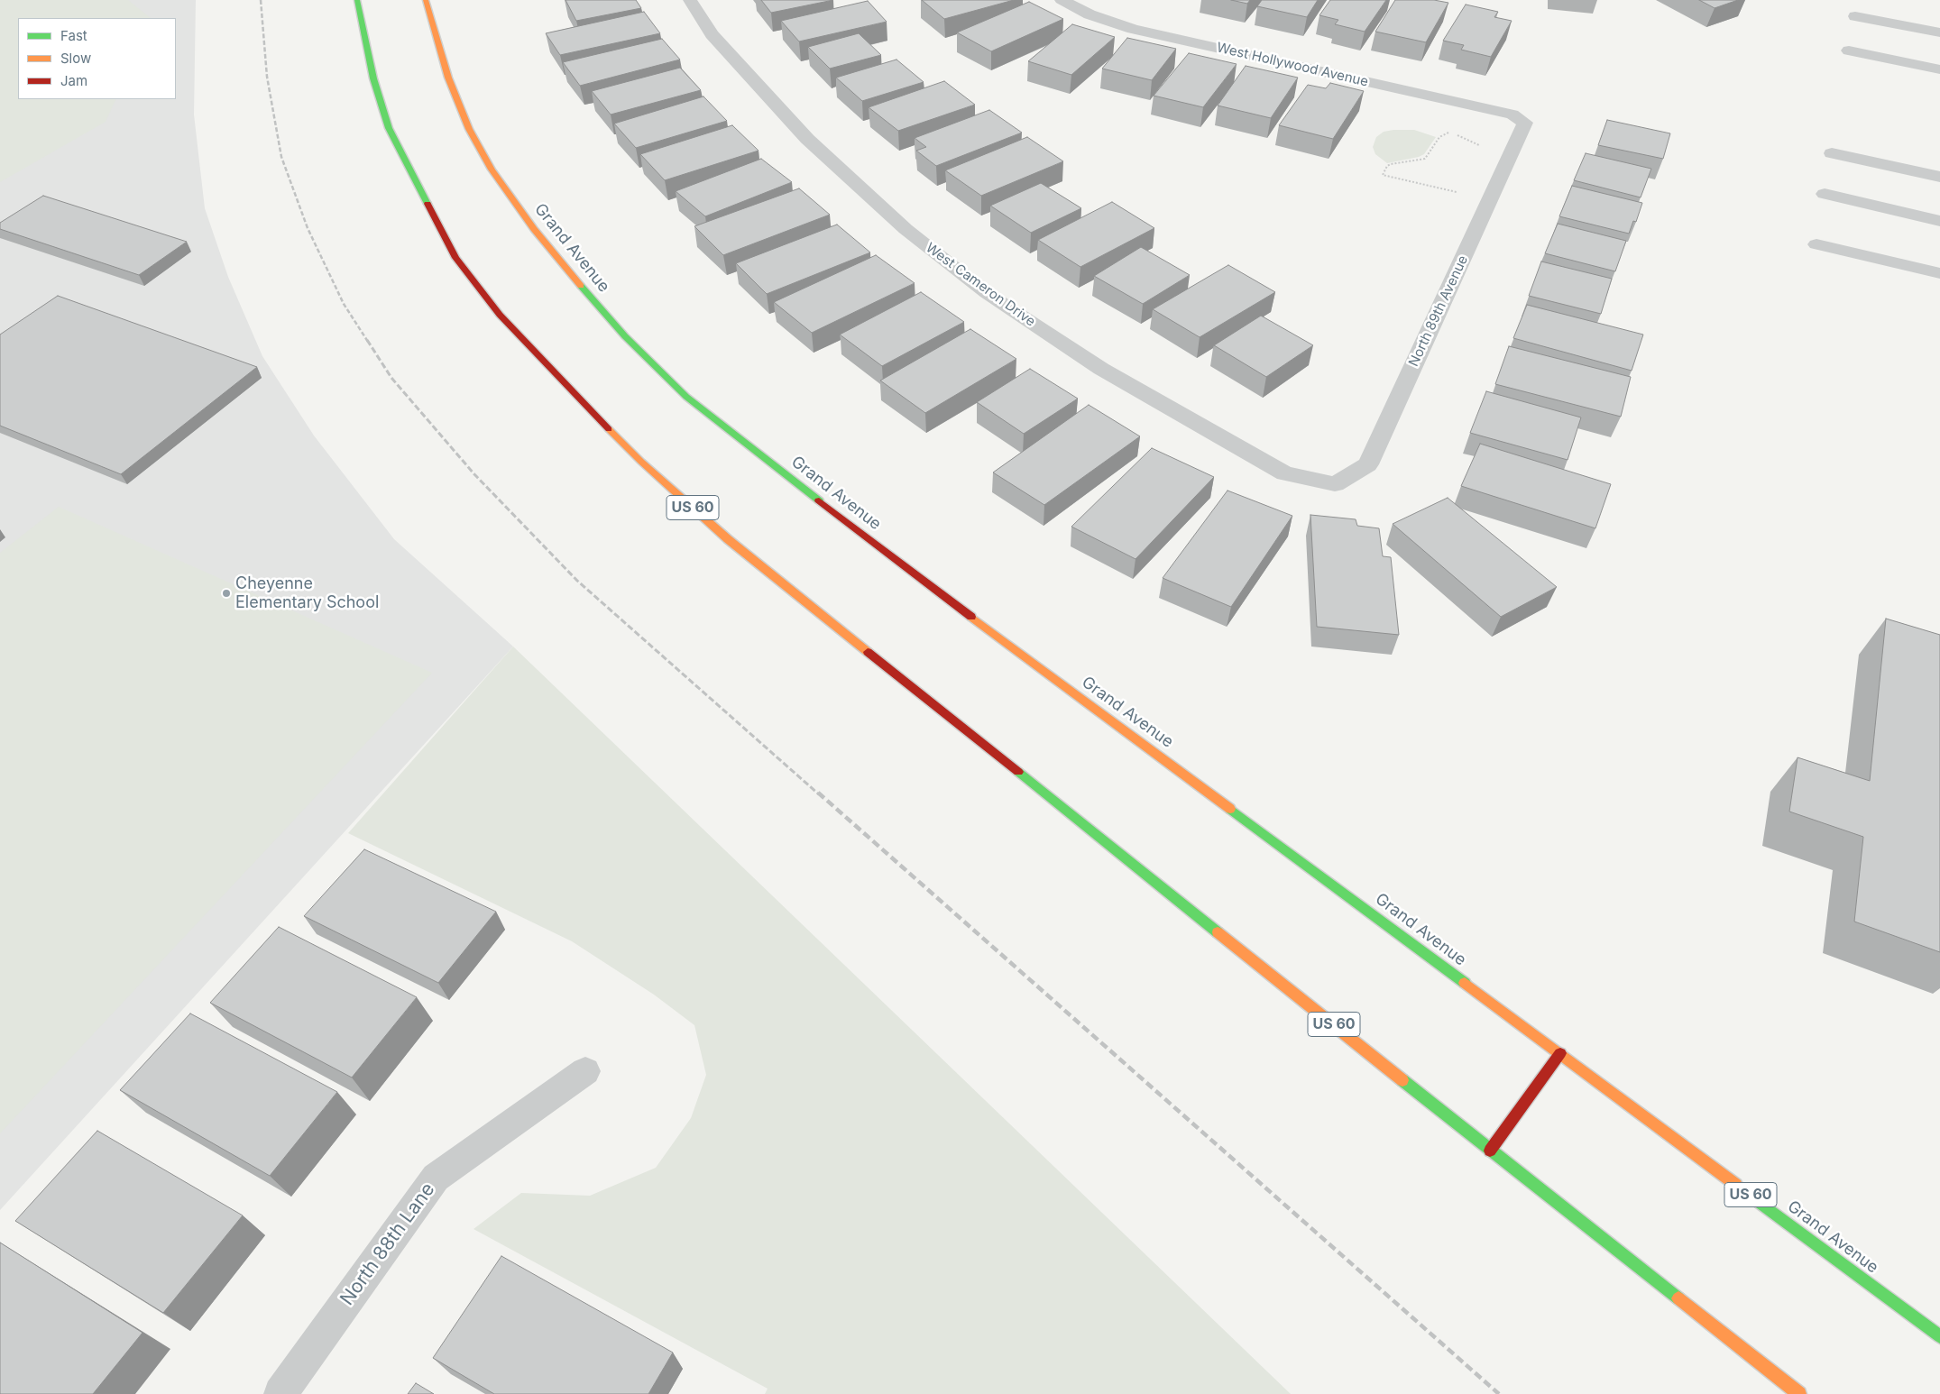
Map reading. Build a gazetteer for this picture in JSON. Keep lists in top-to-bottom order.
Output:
{
  "streets": {
    "highway": ["Grand Avenue", "US 60"],
    "street": [
      "West Hollywood Avenue",
      "West Cameron Drive",
      "North 89th Avenue",
      "North 88th Lane"
    ]
  },
  "crossings": [
    ["West Hollywood Avenue", "North 89th Avenue"],
    ["West Cameron Drive", "North 89th Avenue"]
  ],
  "places": ["Cheyenne Elementary School"],
  "legend": ["Fast", "Slow", "Jam"]
}
